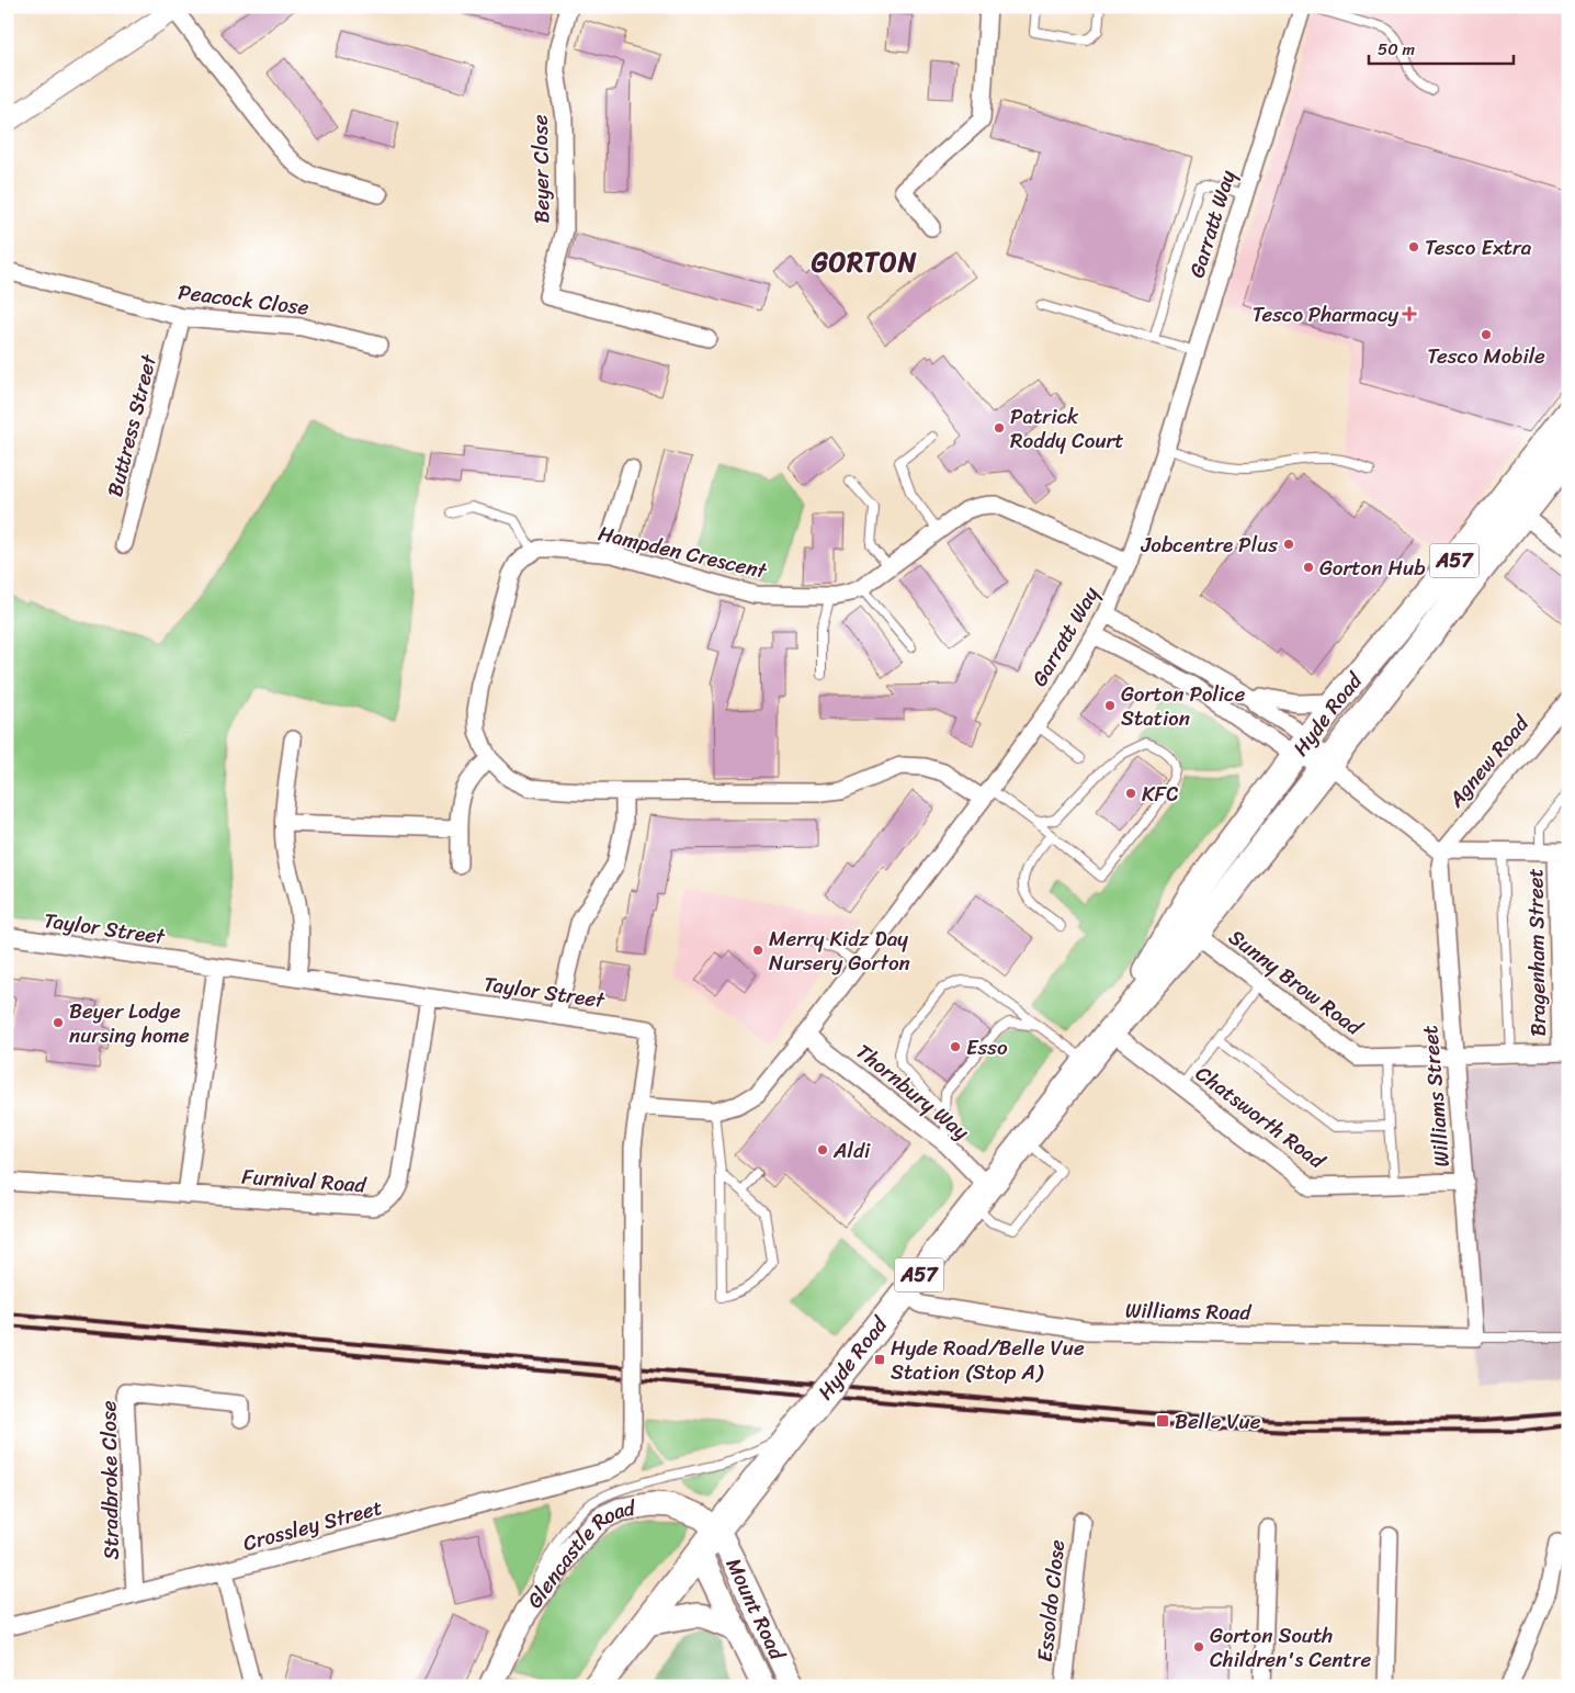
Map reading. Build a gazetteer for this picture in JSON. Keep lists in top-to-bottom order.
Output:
{
  "streets": {
    "highway": ["A57", "Hyde Road"],
    "main road": ["Glencastle Road", "Mount Road"],
    "street": [
      "Beyer Close",
      "Garratt Way",
      "Peacock Close",
      "Buttress Street",
      "Hampden Crescent",
      "Agnew Road",
      "Taylor Street",
      "Bragenham Street",
      "Sunny Brow Road",
      "Thornbury Way",
      "Williams Street",
      "Chatsworth Road",
      "Furnival Road",
      "Williams Road",
      "Stradbroke Close",
      "Crossley Street",
      "Essoldo Close"
    ]
  },
  "crossings": [
    ["Garratt Way", "Hampden Crescent"],
    ["Garratt Way", "Taylor Street"],
    ["Garratt Way", "Thornbury Way"],
    ["Peacock Close", "Buttress Street"],
    ["Hyde Road", "Sunny Brow Road"],
    ["Hyde Road", "Thornbury Way"],
    ["Hyde Road", "Chatsworth Road"],
    ["Hyde Road", "Williams Road"],
    ["Hyde Road", "Glencastle Road"],
    ["Hyde Road", "Mount Road"],
    ["Agnew Road", "Williams Street"],
    ["Taylor Street", "Furnival Road"],
    ["Taylor Street", "Crossley Street"],
    ["Bragenham Street", "Sunny Brow Road"],
    ["Sunny Brow Road", "Williams Street"],
    ["Williams Street", "Chatsworth Road"],
    ["Williams Street", "Williams Road"],
    ["Stradbroke Close", "Crossley Street"],
    ["Glencastle Road", "Mount Road"]
  ],
  "districts": ["GORTON"],
  "places": {
    "other": [
      "Tesco Extra",
      "Tesco Mobile",
      "Patrick Roddy Court",
      "Jobcentre Plus",
      "Gorton Hub",
      "Gorton Police Station",
      "KFC",
      "Merry Kidz Day Nursery Gorton",
      "Beyer Lodge nursing home",
      "Esso",
      "Aldi",
      "Gorton South Children's Centre"
    ],
    "health": ["Tesco Pharmacy"],
    "transit": ["Hyde Road/Belle Vue Station (Stop A)", "Belle Vue"]
  },
  "scale_bar": "50 m"
}
